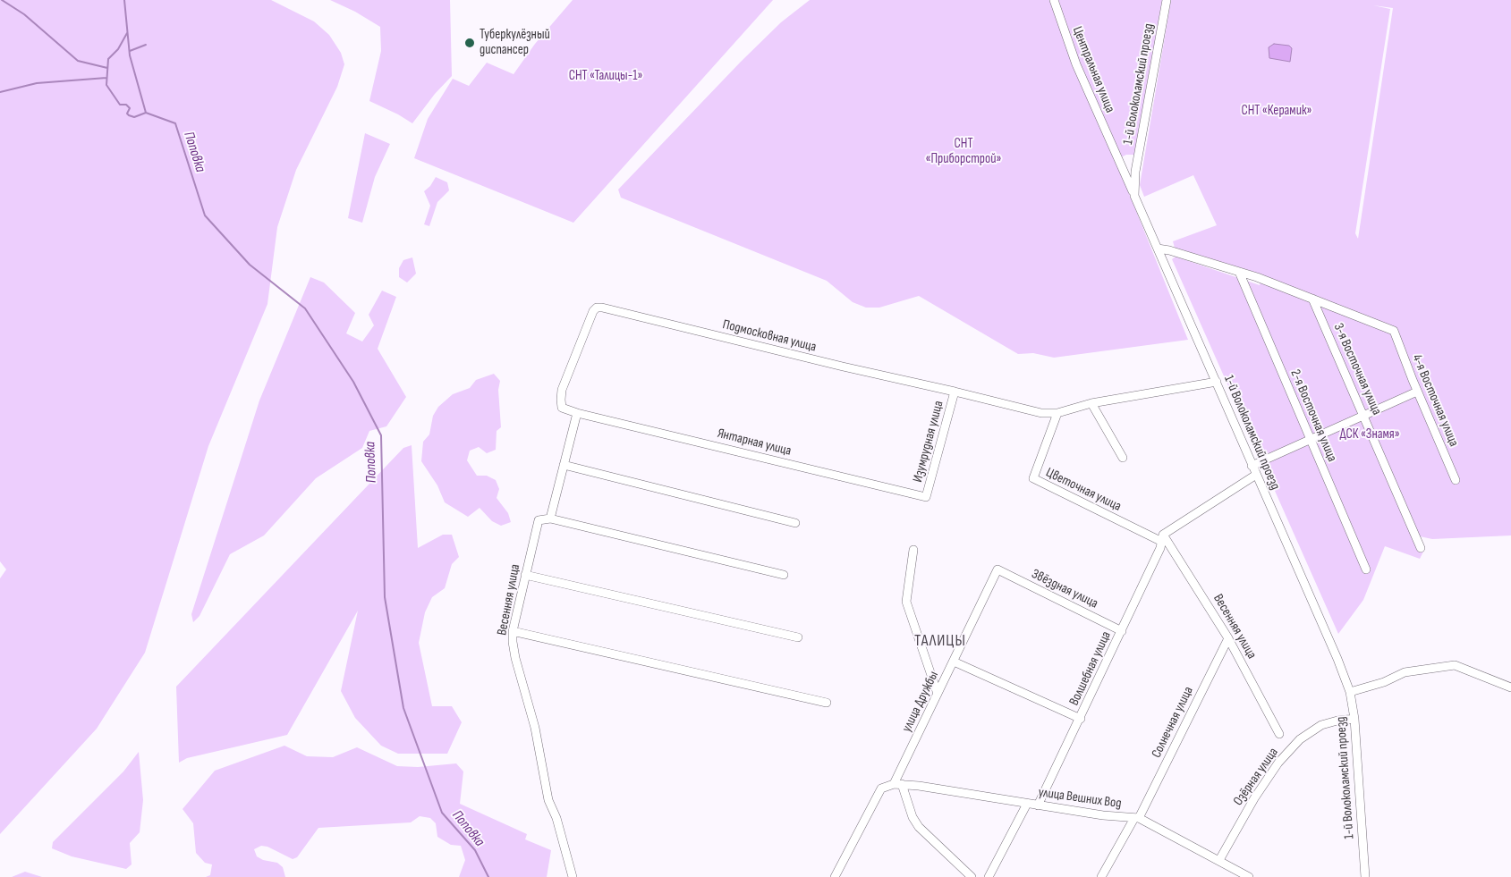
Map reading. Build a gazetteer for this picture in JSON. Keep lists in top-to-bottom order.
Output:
{
  "streets": {
    "street": [
      "Центральная улица",
      "1-й Волоколамский проезд",
      "Подмосковная улица",
      "3-я Восточная улица",
      "4-я Восточная улица",
      "2-я Восточная улица",
      "Изумрудная улица",
      "Янтарная улица",
      "Цветочная улица",
      "Звёздная улица",
      "Весенняя улица",
      "Волшебная улица",
      "улица Дружбы",
      "Солнечная улица",
      "Озёрная улица",
      "улица Вешних Вод"
    ]
  },
  "crossings": [
    ["Центральная улица", "1-й Волоколамский проезд"],
    ["1-й Волоколамский проезд", "Озёрная улица"],
    ["Подмосковная улица", "Изумрудная улица"],
    ["Подмосковная улица", "Янтарная улица"],
    ["Подмосковная улица", "Цветочная улица"],
    ["3-я Восточная улица", "4-я Восточная улица"],
    ["Изумрудная улица", "Янтарная улица"],
    ["Цветочная улица", "Весенняя улица"],
    ["Цветочная улица", "Волшебная улица"],
    ["Звёздная улица", "Волшебная улица"],
    ["Звёздная улица", "улица Дружбы"],
    ["Весенняя улица", "Волшебная улица"],
    ["Весенняя улица", "Солнечная улица"],
    ["Волшебная улица", "улица Вешних Вод"],
    ["улица Дружбы", "улица Вешних Вод"],
    ["Солнечная улица", "улица Вешних Вод"],
    ["Озёрная улица", "улица Вешних Вод"]
  ],
  "districts": ["ТАЛИЦЫ"],
  "water": ["Поповка"],
  "parks": [
    "СНТ «Талицы-1»",
    "СНТ «Керамик»",
    "СНТ «Приборстрой»",
    "ДСК «Знамя»"
  ],
  "places": ["Туберкулёзный диспансер"]
}
